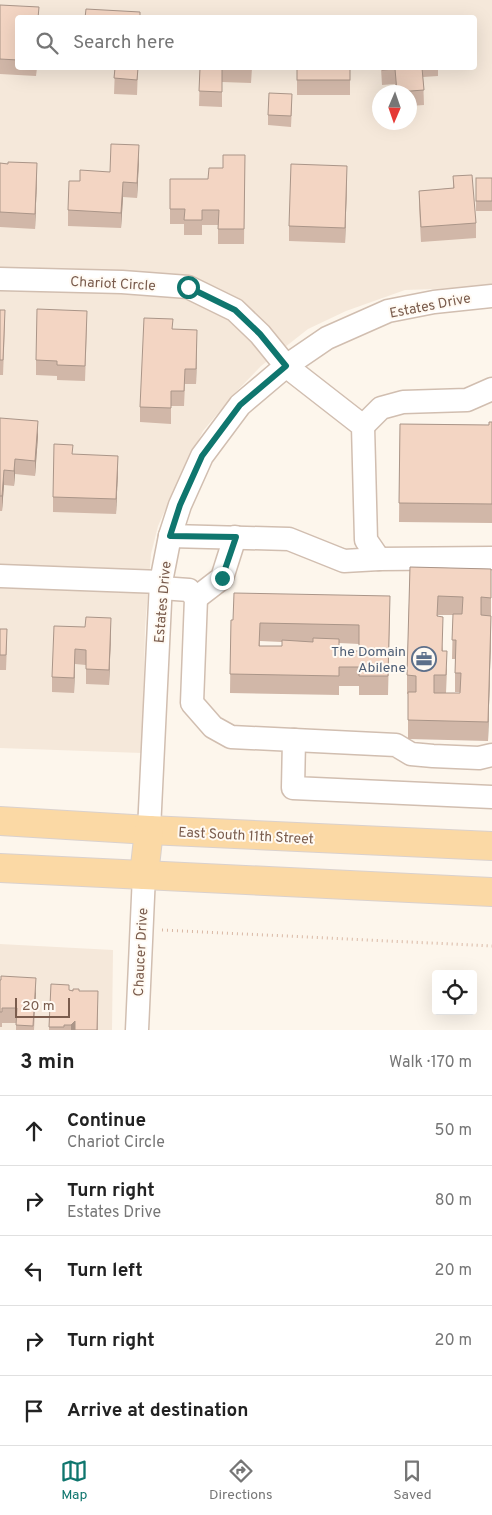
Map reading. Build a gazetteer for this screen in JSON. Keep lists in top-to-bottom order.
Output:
{
  "streets": {
    "main road": ["East South 11th Street"],
    "street": ["Chariot Circle", "Estates Drive", "Chaucer Drive"]
  },
  "crossings": [
    ["Chariot Circle", "Estates Drive"],
    ["Estates Drive", "East South 11th Street"]
  ],
  "places": {
    "office": ["The Domain Abilene"]
  },
  "scale_bar": "20 m",
  "north": "bottom",
  "page": {
    "search": "Search here",
    "scale": "20 m",
    "heading": ["3 min", "Walk · 170 m"],
    "list": [
      ["Continue", "Chariot Circle", "50 m"],
      ["Turn right", "Estates Drive", "80 m"],
      ["Turn left", "20 m"],
      ["Turn right", "20 m"],
      "Arrive at destination"
    ],
    "nav": ["Map", "Directions", "Saved"]
  }
}
